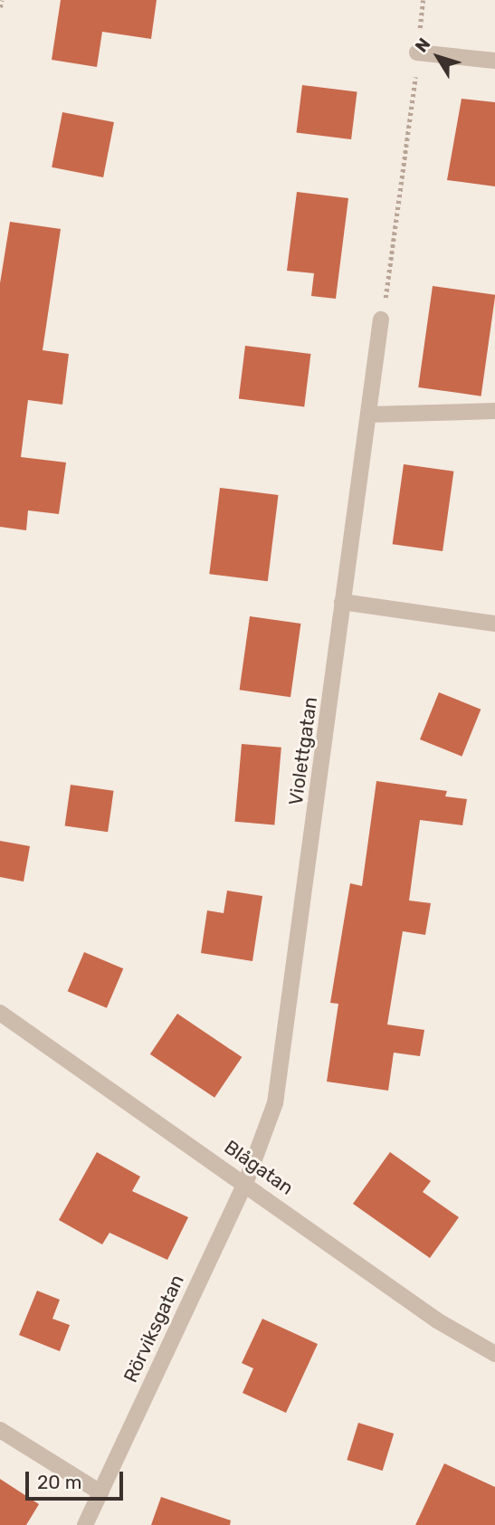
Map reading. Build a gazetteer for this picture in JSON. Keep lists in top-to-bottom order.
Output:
{
  "streets": {
    "street": ["Violettgatan", "Blågatan", "Rörviksgatan"]
  },
  "crossings": [
    ["Violettgatan", "Blågatan"],
    ["Violettgatan", "Rörviksgatan"],
    ["Blågatan", "Rörviksgatan"]
  ],
  "scale_bar": "20 m",
  "north": "top left"
}
